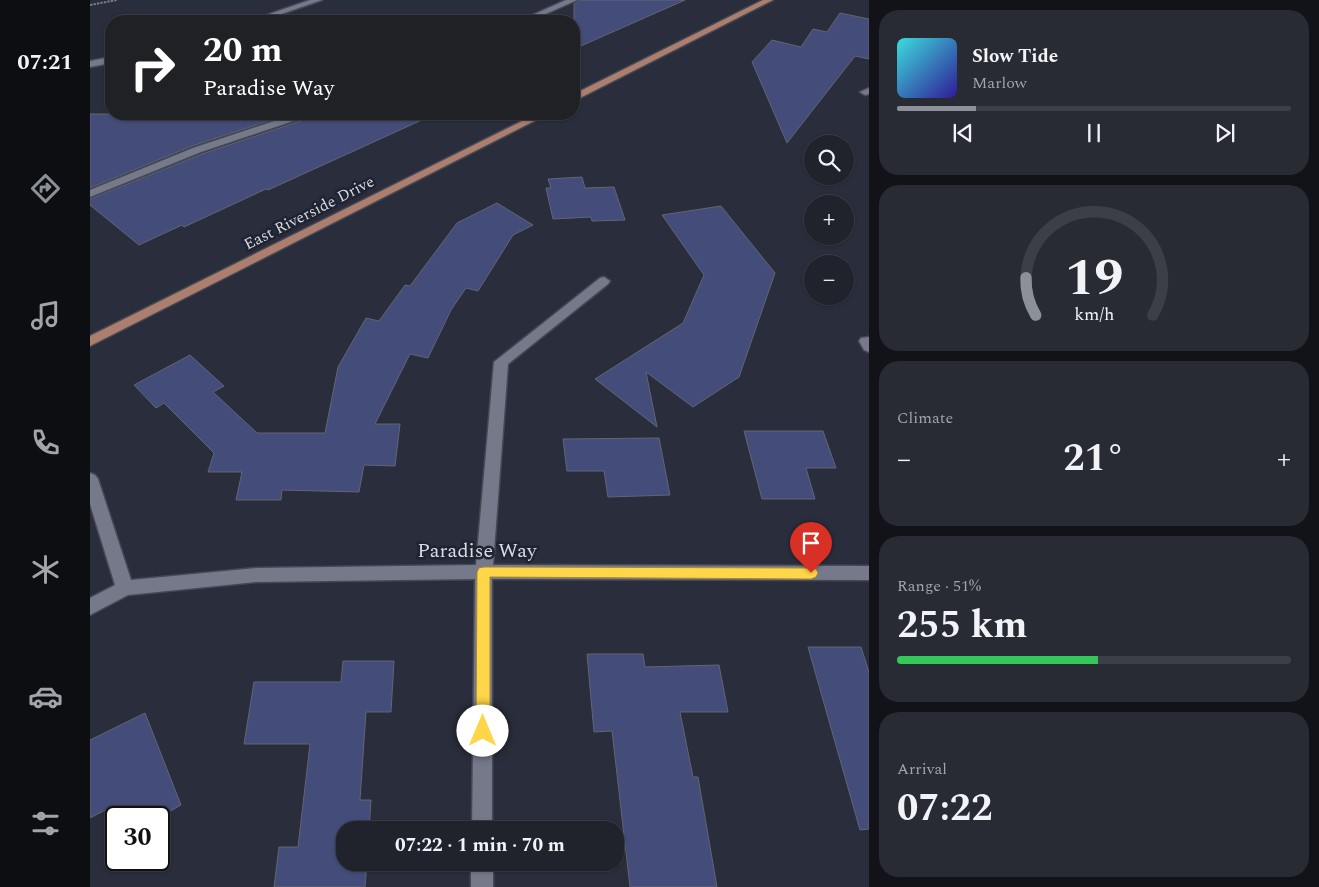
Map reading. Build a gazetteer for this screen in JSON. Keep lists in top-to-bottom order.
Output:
{
  "streets": {
    "main road": ["East Riverside Drive"],
    "street": ["Paradise Way"]
  },
  "page": {
    "tabs": "07:21",
    "turn": ["20 m", "Paradise Way"],
    "song": ["Slow Tide", "Marlow"],
    "map_buttons": ["+", "−"],
    "tile": [
      "Climate",
      ["Range · 51%", "255 km"],
      ["Arrival", "07:22"]
    ],
    "heat": ["−", "21°", "+"],
    "limit": "30",
    "trip": "07:22 · 1 min · 70 m",
    "gauge": ["19", "km/h"]
  }
}
